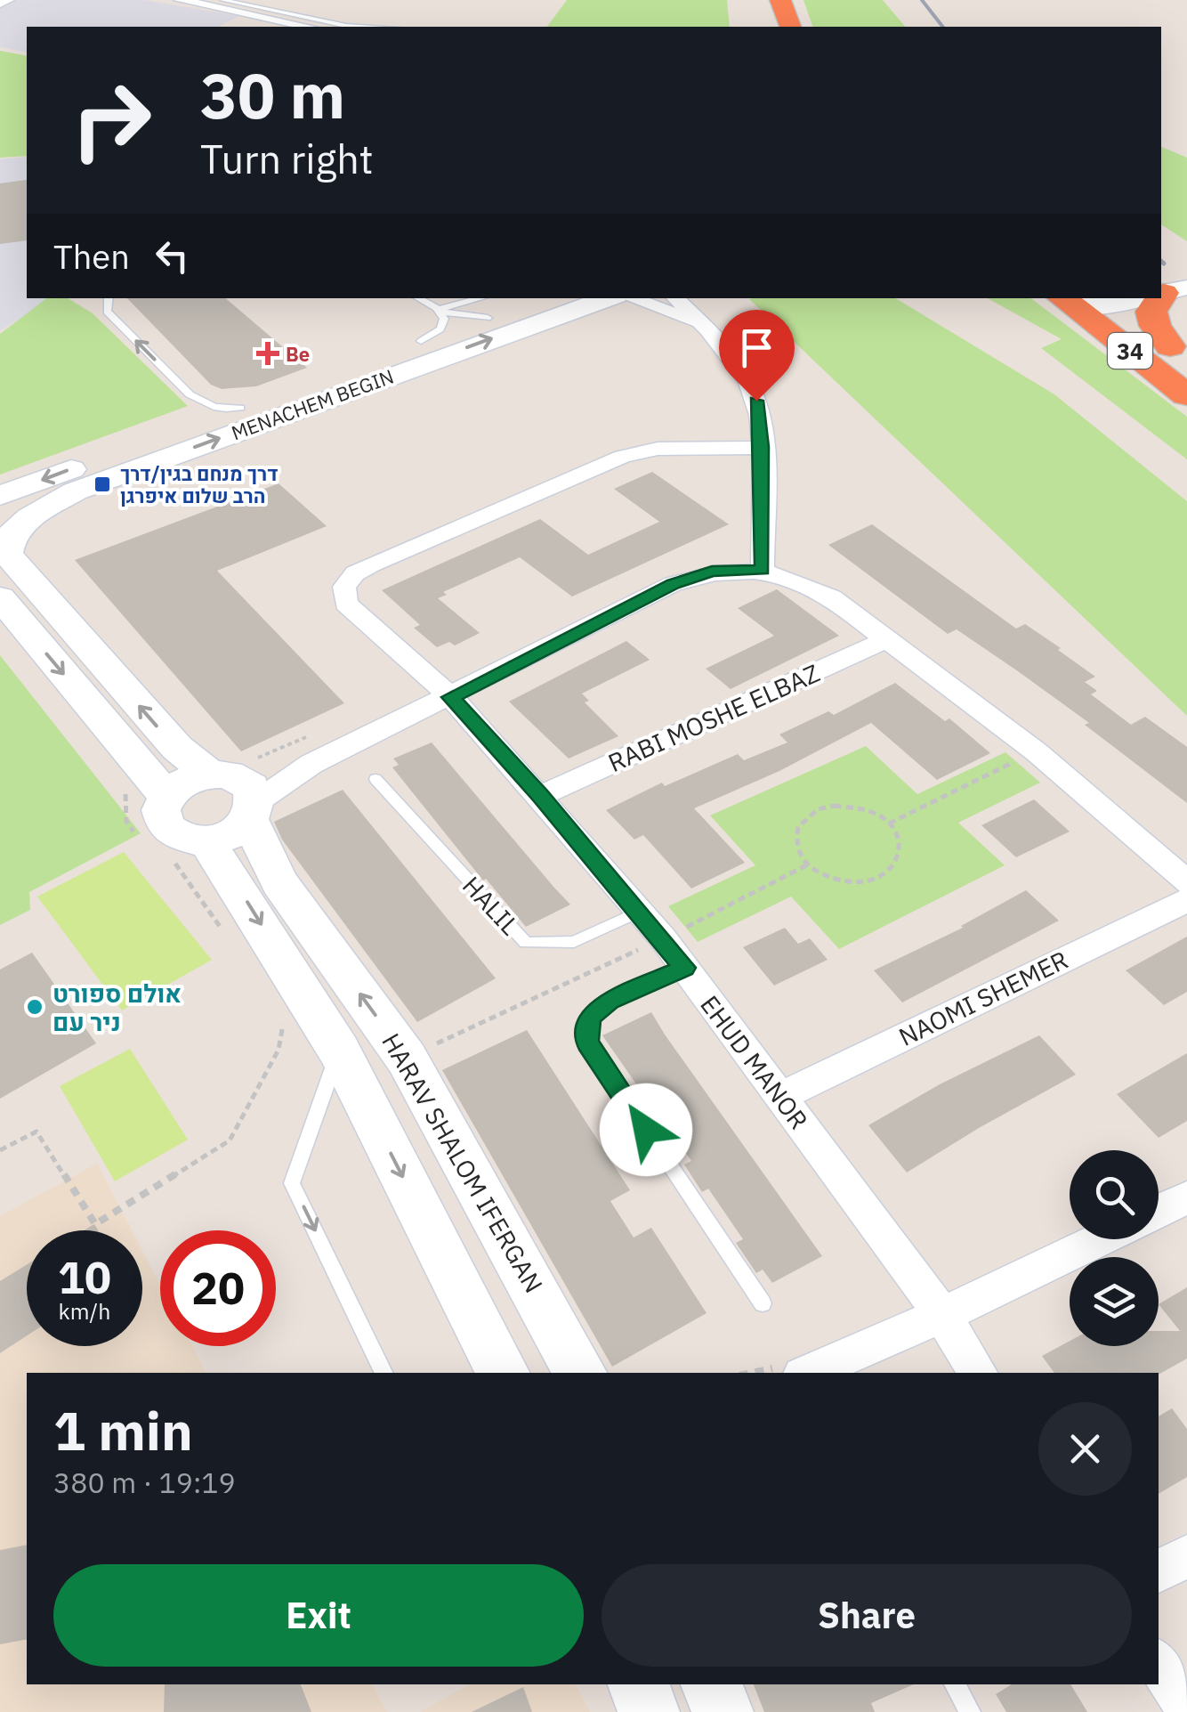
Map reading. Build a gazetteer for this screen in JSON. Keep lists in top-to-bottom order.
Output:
{
  "streets": {
    "highway": ["34"],
    "main road": ["MENACHEM BEGIN", "HARAV SHALOM IFERGAN"],
    "street": ["RABI MOSHE ELBAZ", "NAOMI SHEMER", "EHUD MANOR"],
    "lane": ["HALIL"]
  },
  "crossings": [
    ["RABI MOSHE ELBAZ", "EHUD MANOR"],
    ["HALIL", "EHUD MANOR"],
    ["NAOMI SHEMER", "EHUD MANOR"]
  ],
  "places": {
    "health": ["Be"],
    "transit": ["דרך מנחם בגין/דרך הרב שלום איפרגן"],
    "other": ["אולם ספורט ניר עם"]
  },
  "page": {
    "turn": ["30 m", "Turn right"],
    "then": "Then",
    "speed": "10 km/h",
    "limit": "20",
    "heading": ["1 min", "380 m · 19:19"],
    "buttons": ["Exit", "Share"]
  }
}
